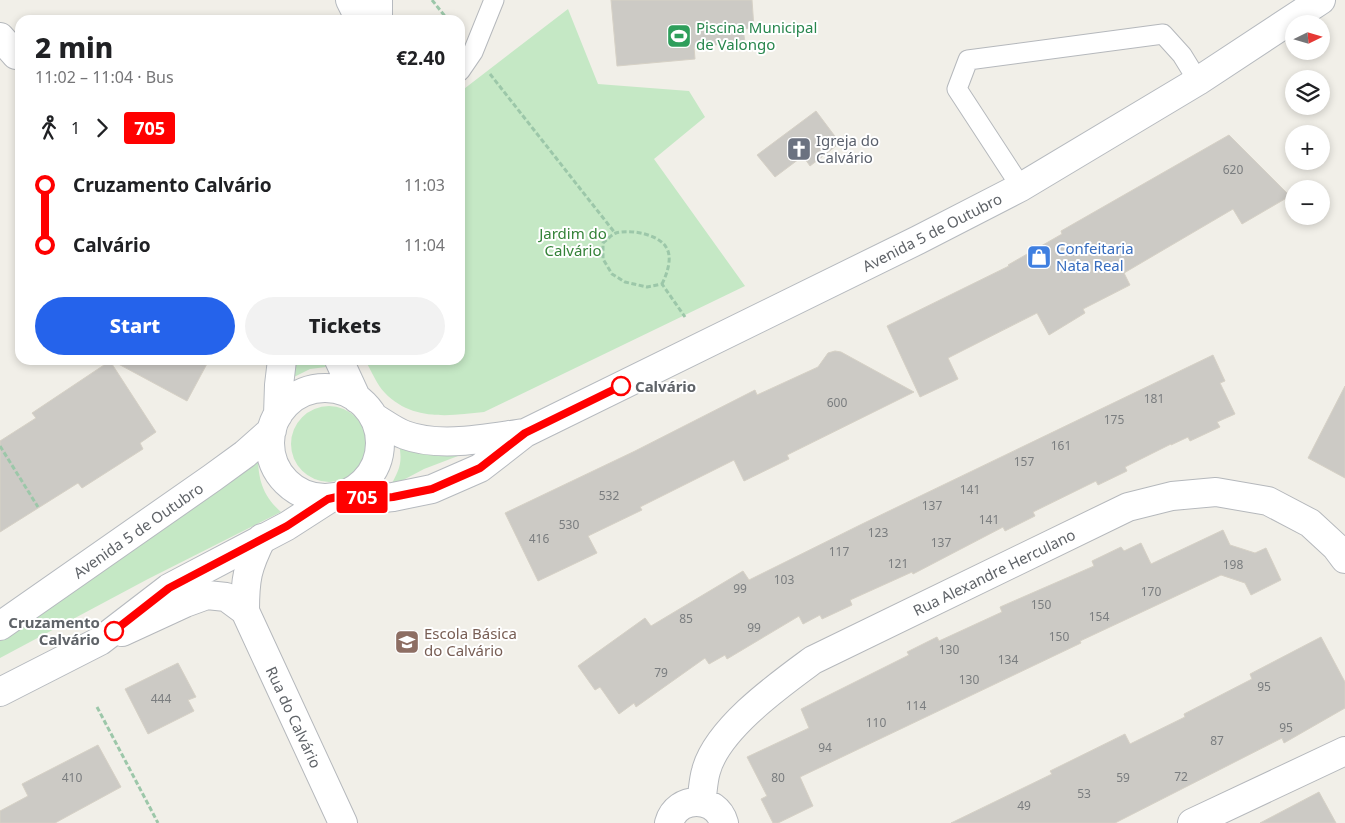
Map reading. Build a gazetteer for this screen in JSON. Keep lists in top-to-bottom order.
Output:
{
  "streets": {
    "main road": ["Avenida 5 de Outubro", "Rua Alexandre Herculano", "Rua do Calvário"]
  },
  "parks": ["Jardim do Calvário"],
  "places": {
    "sports": ["Piscina Municipal de Valongo"],
    "church": ["Igreja do Calvário"],
    "shop": ["Confeitaria Nata Real"],
    "other": ["Calvário", "Cruzamento Calvário"],
    "school or university": ["Escola Básica do Calvário"]
  },
  "lines": ["bus line 705"],
  "house_numbers": [
    "620",
    "181",
    "600",
    "175",
    "161",
    "157",
    "141",
    "532",
    "137",
    "141",
    "530",
    "123",
    "416",
    "137",
    "117",
    "121",
    "198",
    "103",
    "99",
    "170",
    "150",
    "154",
    "85",
    "99",
    "150",
    "130",
    "134",
    "79",
    "130",
    "95",
    "444",
    "114",
    "110",
    "95",
    "87",
    "94",
    "72",
    "410",
    "80",
    "59",
    "53",
    "49"
  ],
  "north": "right",
  "page": {
    "on_map": "705",
    "map_buttons": ["+", "−"],
    "heading": ["2 min", "11:02 – 11:04 · Bus", "€2.40"],
    "legs": ["1", "705"],
    "list": [
      {
        "name": "Cruzamento Calvário",
        "value": "11:03"
      },
      {
        "name": "Calvário",
        "value": "11:04"
      }
    ],
    "buttons": ["Start", "Tickets"]
  }
}
